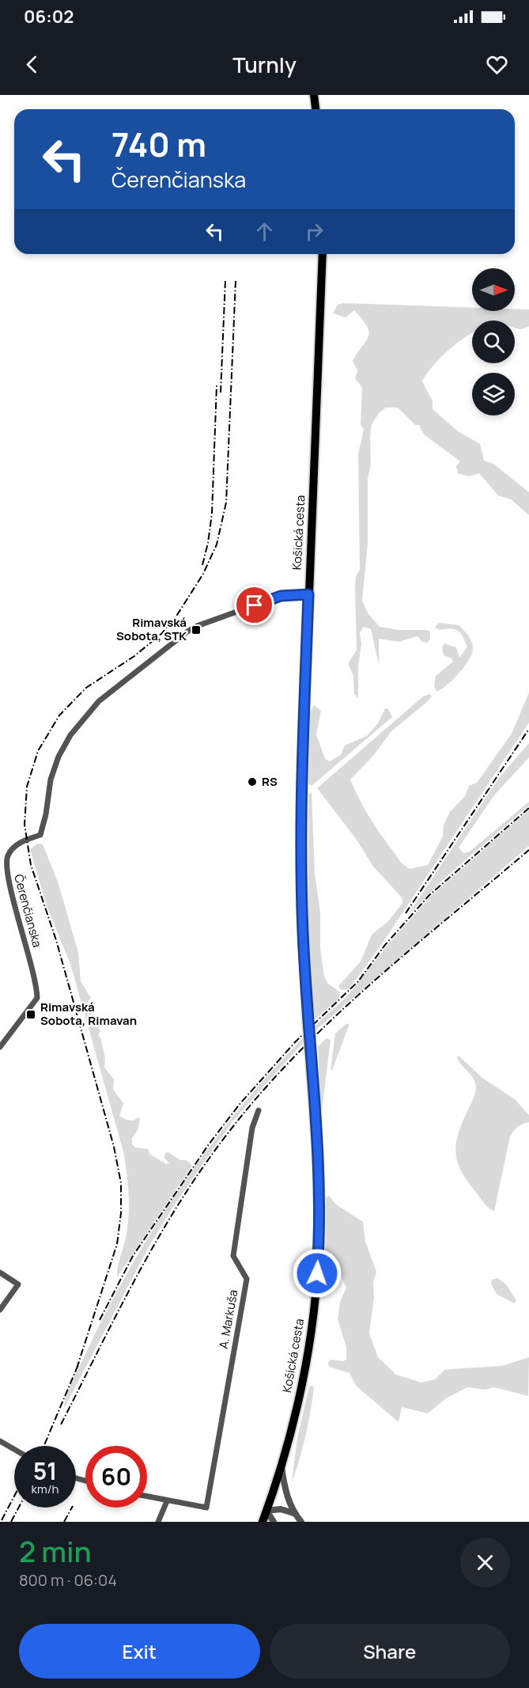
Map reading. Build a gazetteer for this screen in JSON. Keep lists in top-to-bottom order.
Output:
{
  "streets": {
    "main road": ["Košická cesta"],
    "street": ["Čerenčianska", "A. Markuša"]
  },
  "crossings": [
    ["Košická cesta", "Čerenčianska"]
  ],
  "places": {
    "transit": ["Rimavská Sobota, STK", "Rimavská Sobota, Rimavan"],
    "other": ["RS"]
  },
  "north": "right",
  "page": {
    "status": "06:02",
    "header": "Turnly",
    "turn": ["740 m", "Čerenčianska"],
    "speed": "51 km/h",
    "limit": "60",
    "heading": ["2 min", "800 m · 06:04"],
    "buttons": ["Exit", "Share"]
  }
}
